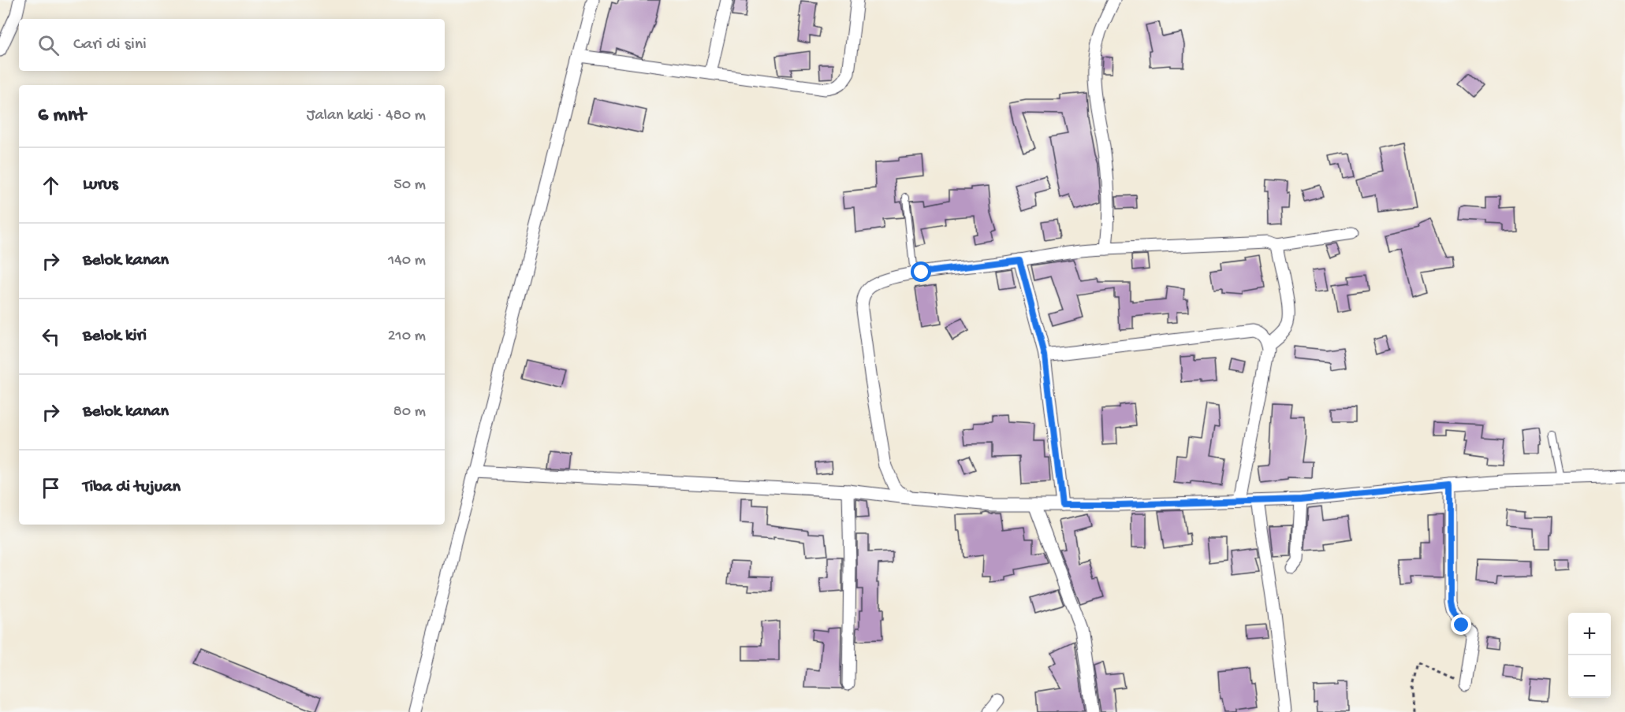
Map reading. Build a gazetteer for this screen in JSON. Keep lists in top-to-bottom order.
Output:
{
  "page": {
    "search": "Cari di sini",
    "heading": ["6 mnt", "Jalan kaki · 480 m"],
    "list": [
      ["Lurus", "50 m"],
      ["Belok kanan", "140 m"],
      ["Belok kiri", "210 m"],
      ["Belok kanan", "80 m"],
      "Tiba di tujuan"
    ],
    "map_buttons": ["+", "−"]
  }
}
